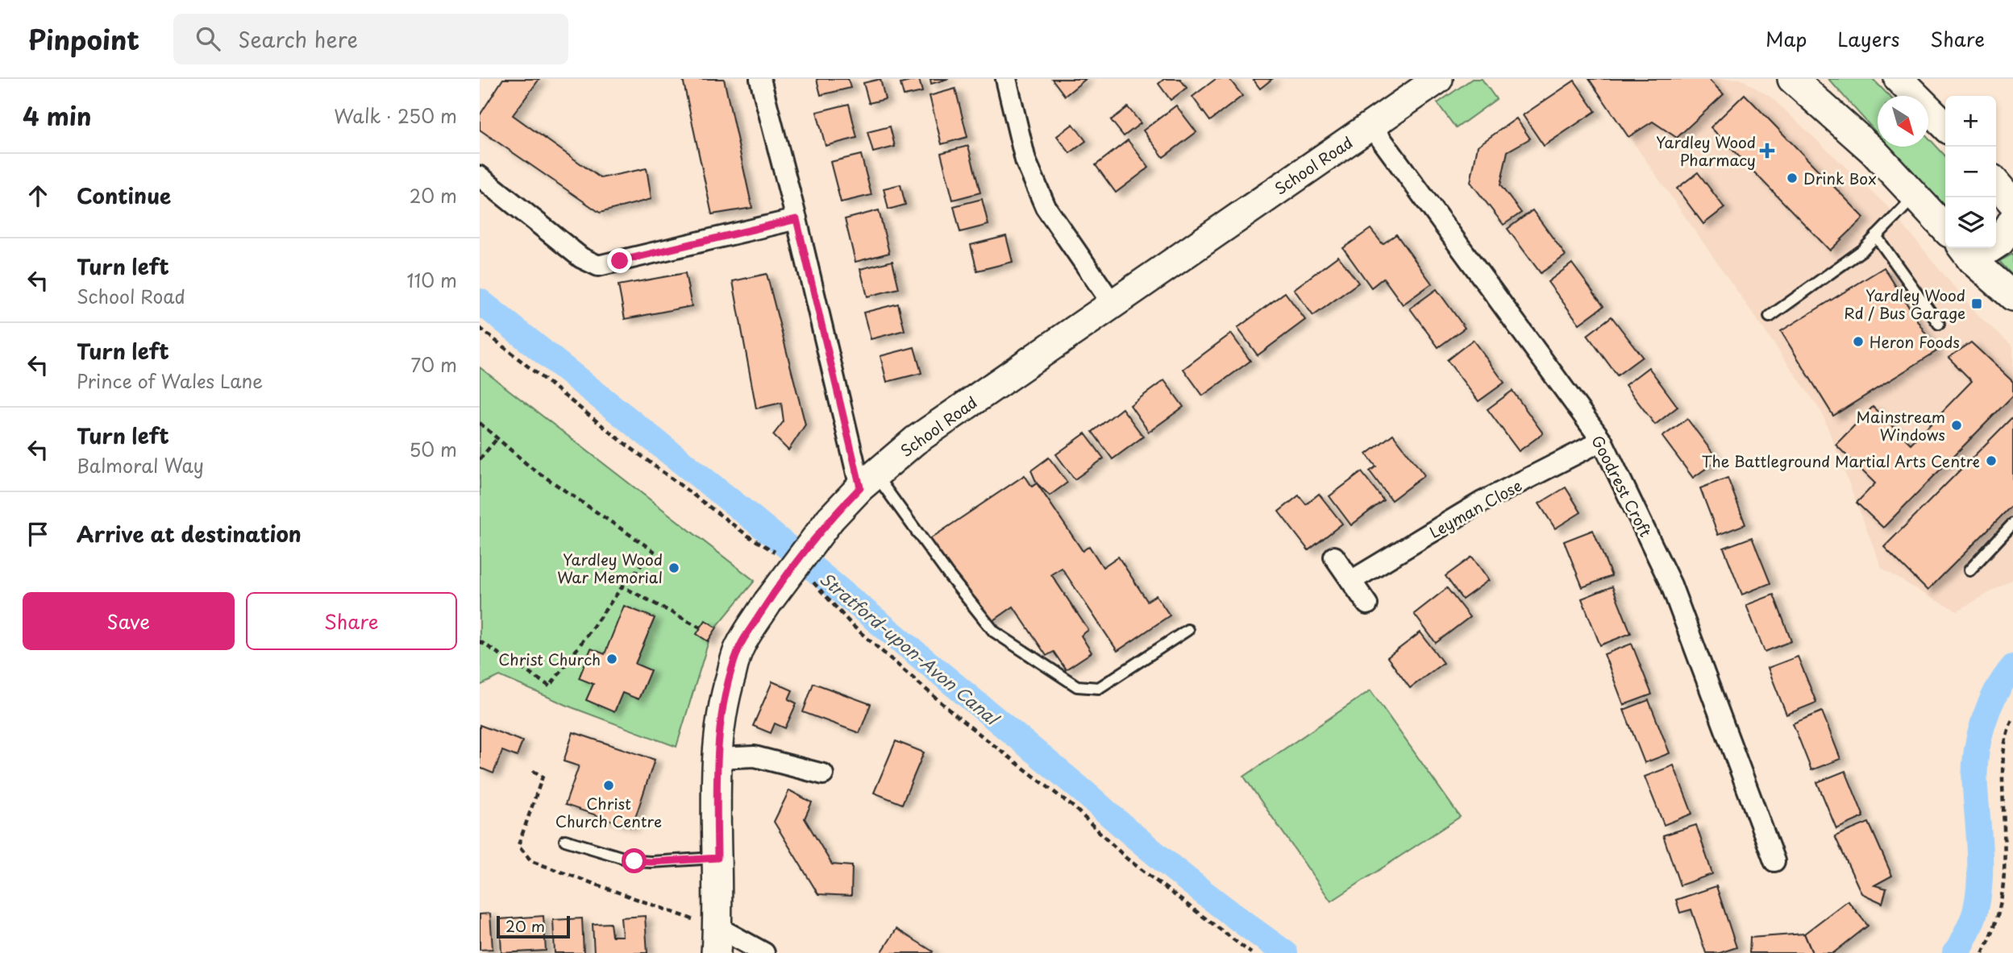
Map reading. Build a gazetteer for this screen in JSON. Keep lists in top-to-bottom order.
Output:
{
  "streets": {
    "street": ["School Road", "Goodrest Croft", "Leyman Close"]
  },
  "crossings": [
    ["School Road", "Goodrest Croft"],
    ["Goodrest Croft", "Leyman Close"]
  ],
  "water": ["Stratford-upon-Avon Canal"],
  "places": {
    "health": ["Yardley Wood Pharmacy"],
    "other": [
      "Drink Box",
      "Heron Foods",
      "Mainstream Windows",
      "The Battleground Martial Arts Centre",
      "Yardley Wood War Memorial",
      "Christ Church",
      "Christ Church Centre"
    ],
    "transit": ["Yardley Wood Rd / Bus Garage"]
  },
  "scale_bar": "20 m",
  "north": "bottom right",
  "page": {
    "header": "Pinpoint",
    "search": "Search here",
    "nav": ["Map", "Layers", "Share"],
    "heading": ["4 min", "Walk · 250 m"],
    "map_buttons": ["+", "−"],
    "list": [
      ["Continue", "20 m"],
      ["Turn left", "School Road", "110 m"],
      ["Turn left", "Prince of Wales Lane", "70 m"],
      ["Turn left", "Balmoral Way", "50 m"],
      "Arrive at destination"
    ],
    "buttons": ["Save", "Share"],
    "scale": "20 m"
  }
}
